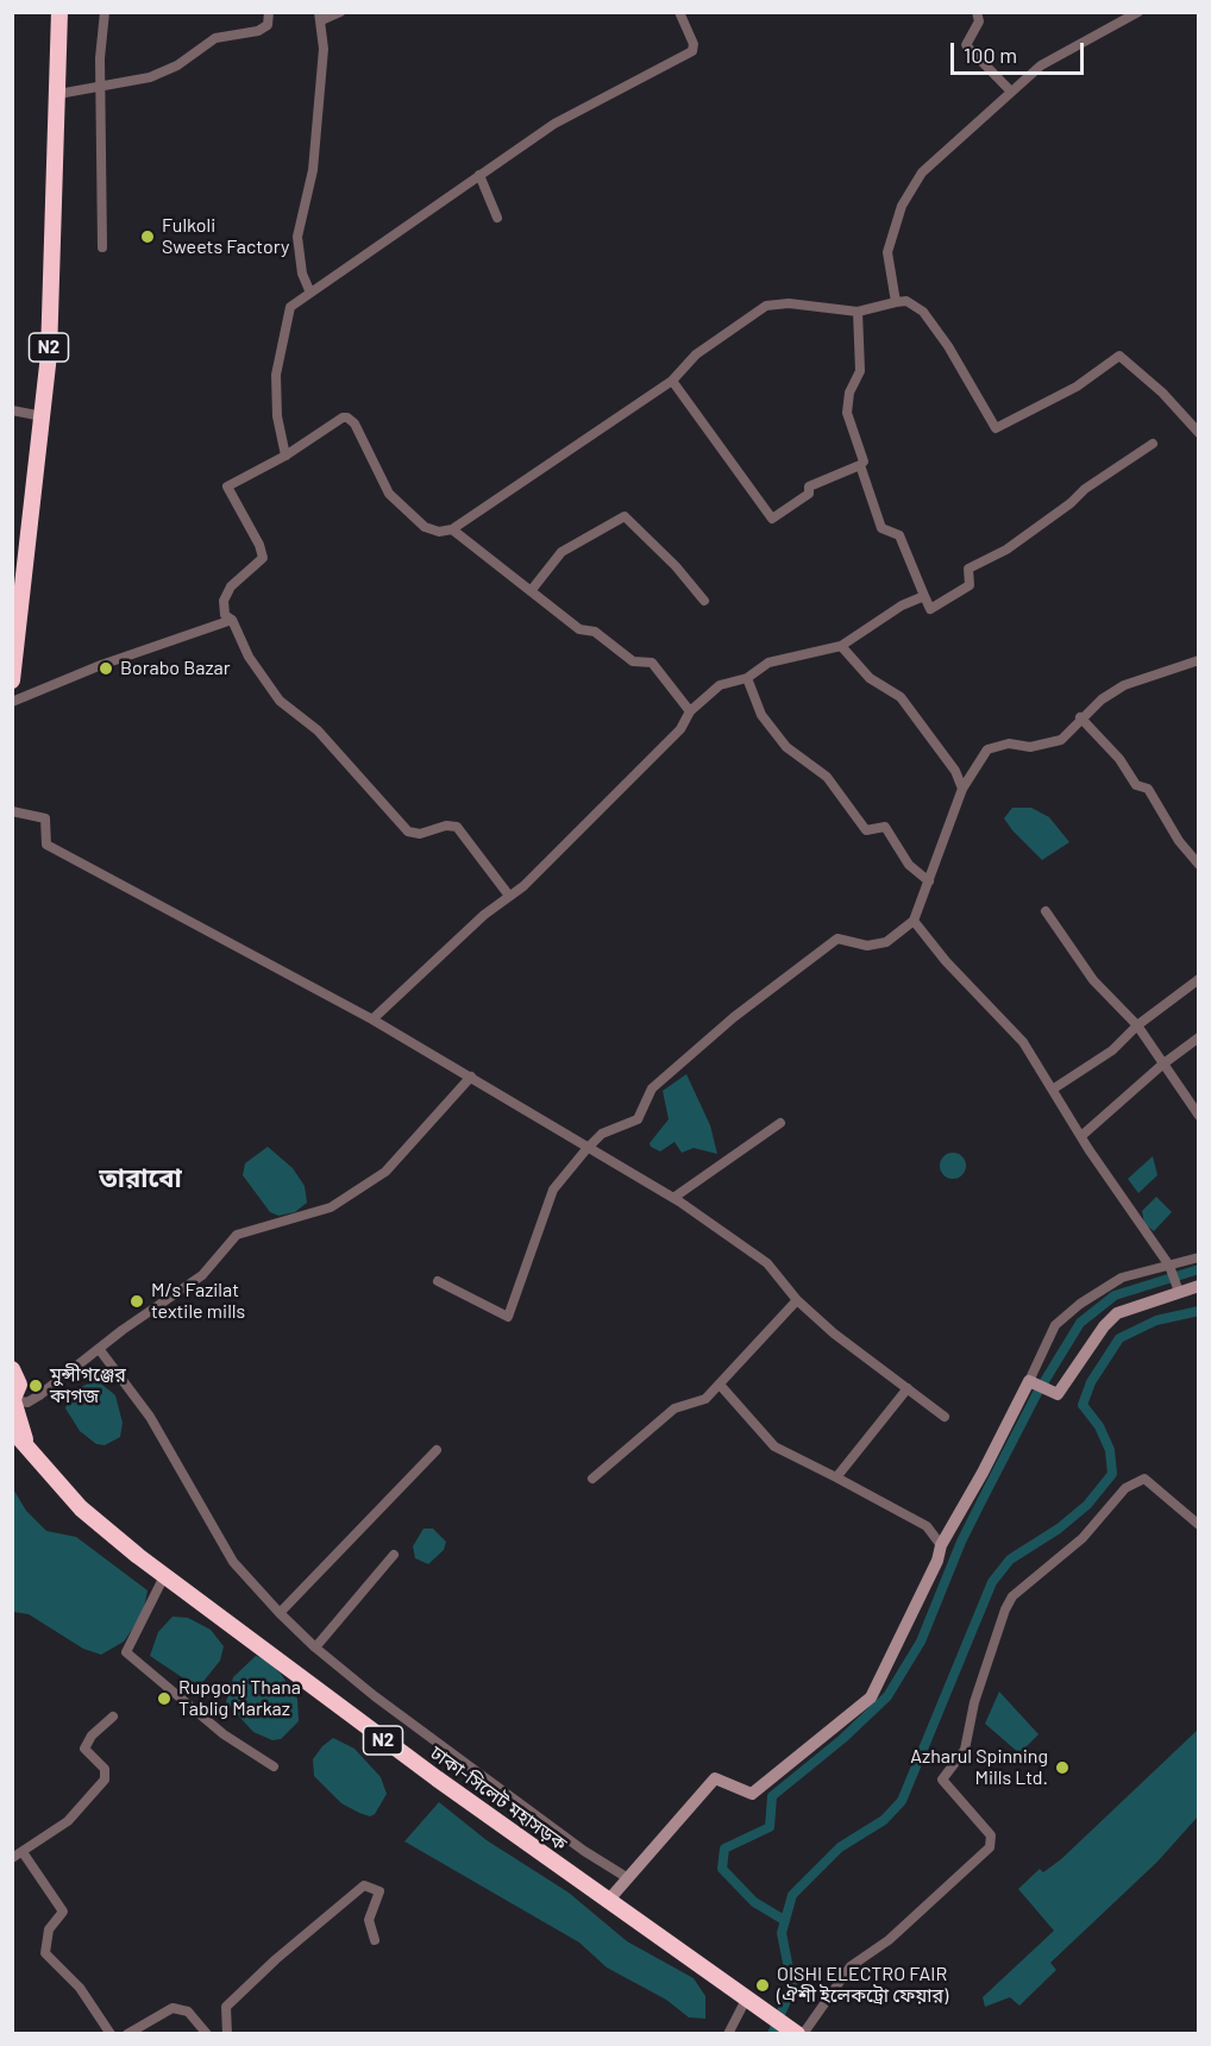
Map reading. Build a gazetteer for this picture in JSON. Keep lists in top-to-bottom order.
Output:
{
  "streets": {
    "highway": ["N2", "ঢাকা-সিলেট মহাসড়ক"]
  },
  "crossings": [
    ["N2", "ঢাকা-সিলেট মহাসড়ক"]
  ],
  "districts": ["তারাবো"],
  "places": [
    "Fulkoli Sweets Factory",
    "Borabo Bazar",
    "M/s Fazilat textile mills",
    "মুন্সীগঞ্জের কাগজ",
    "Rupgonj Thana Tablig Markaz",
    "Azharul Spinning Mills Ltd.",
    "OISHI ELECTRO FAIR (ঐশী ইলেকট্রো ফেয়ার)"
  ],
  "scale_bar": "100 m"
}
